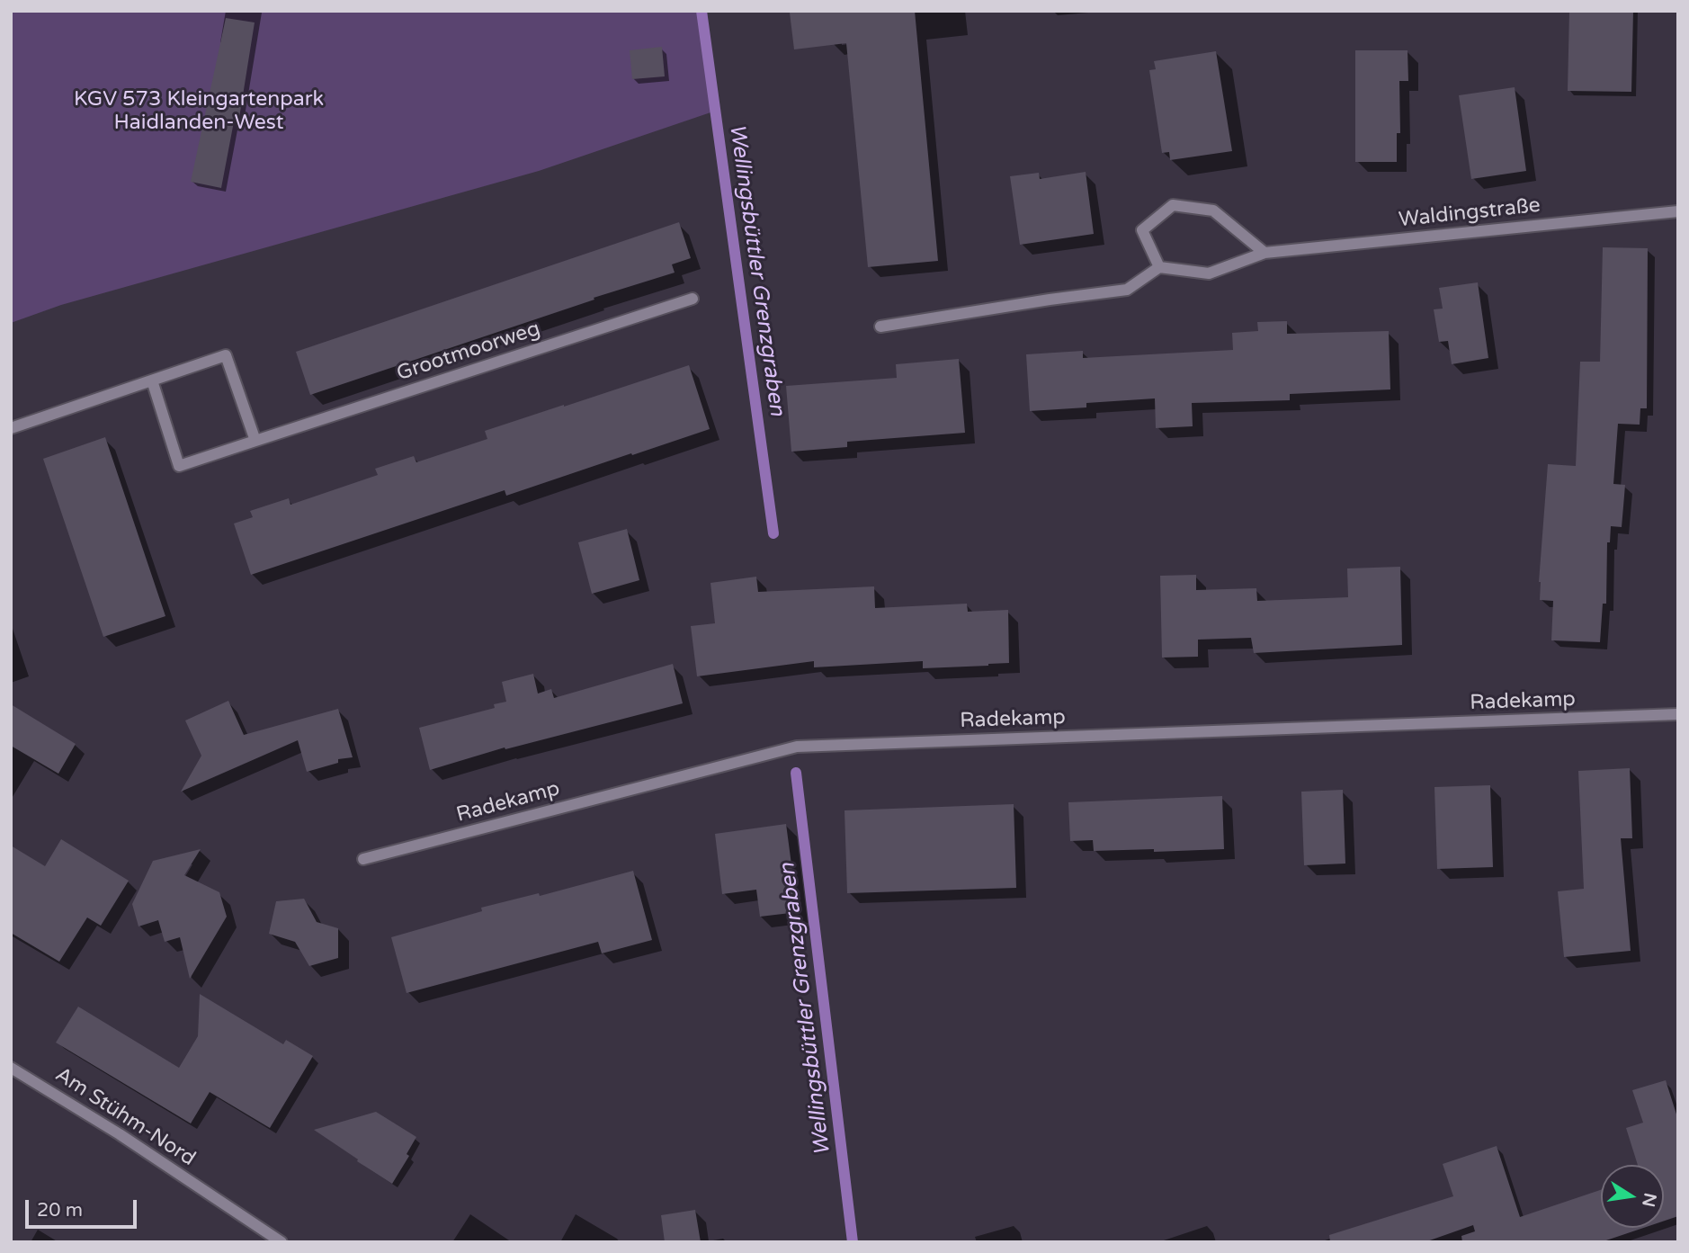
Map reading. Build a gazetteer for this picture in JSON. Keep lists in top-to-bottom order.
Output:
{
  "streets": {
    "street": [
      "Waldingstraße",
      "Grootmoorweg",
      "Radekamp",
      "Am Stühm-Nord"
    ]
  },
  "water": ["Wellingsbüttler Grenzgraben"],
  "parks": ["KGV 573 Kleingartenpark Haidlanden-West"],
  "scale_bar": "20 m",
  "north": "right"
}
